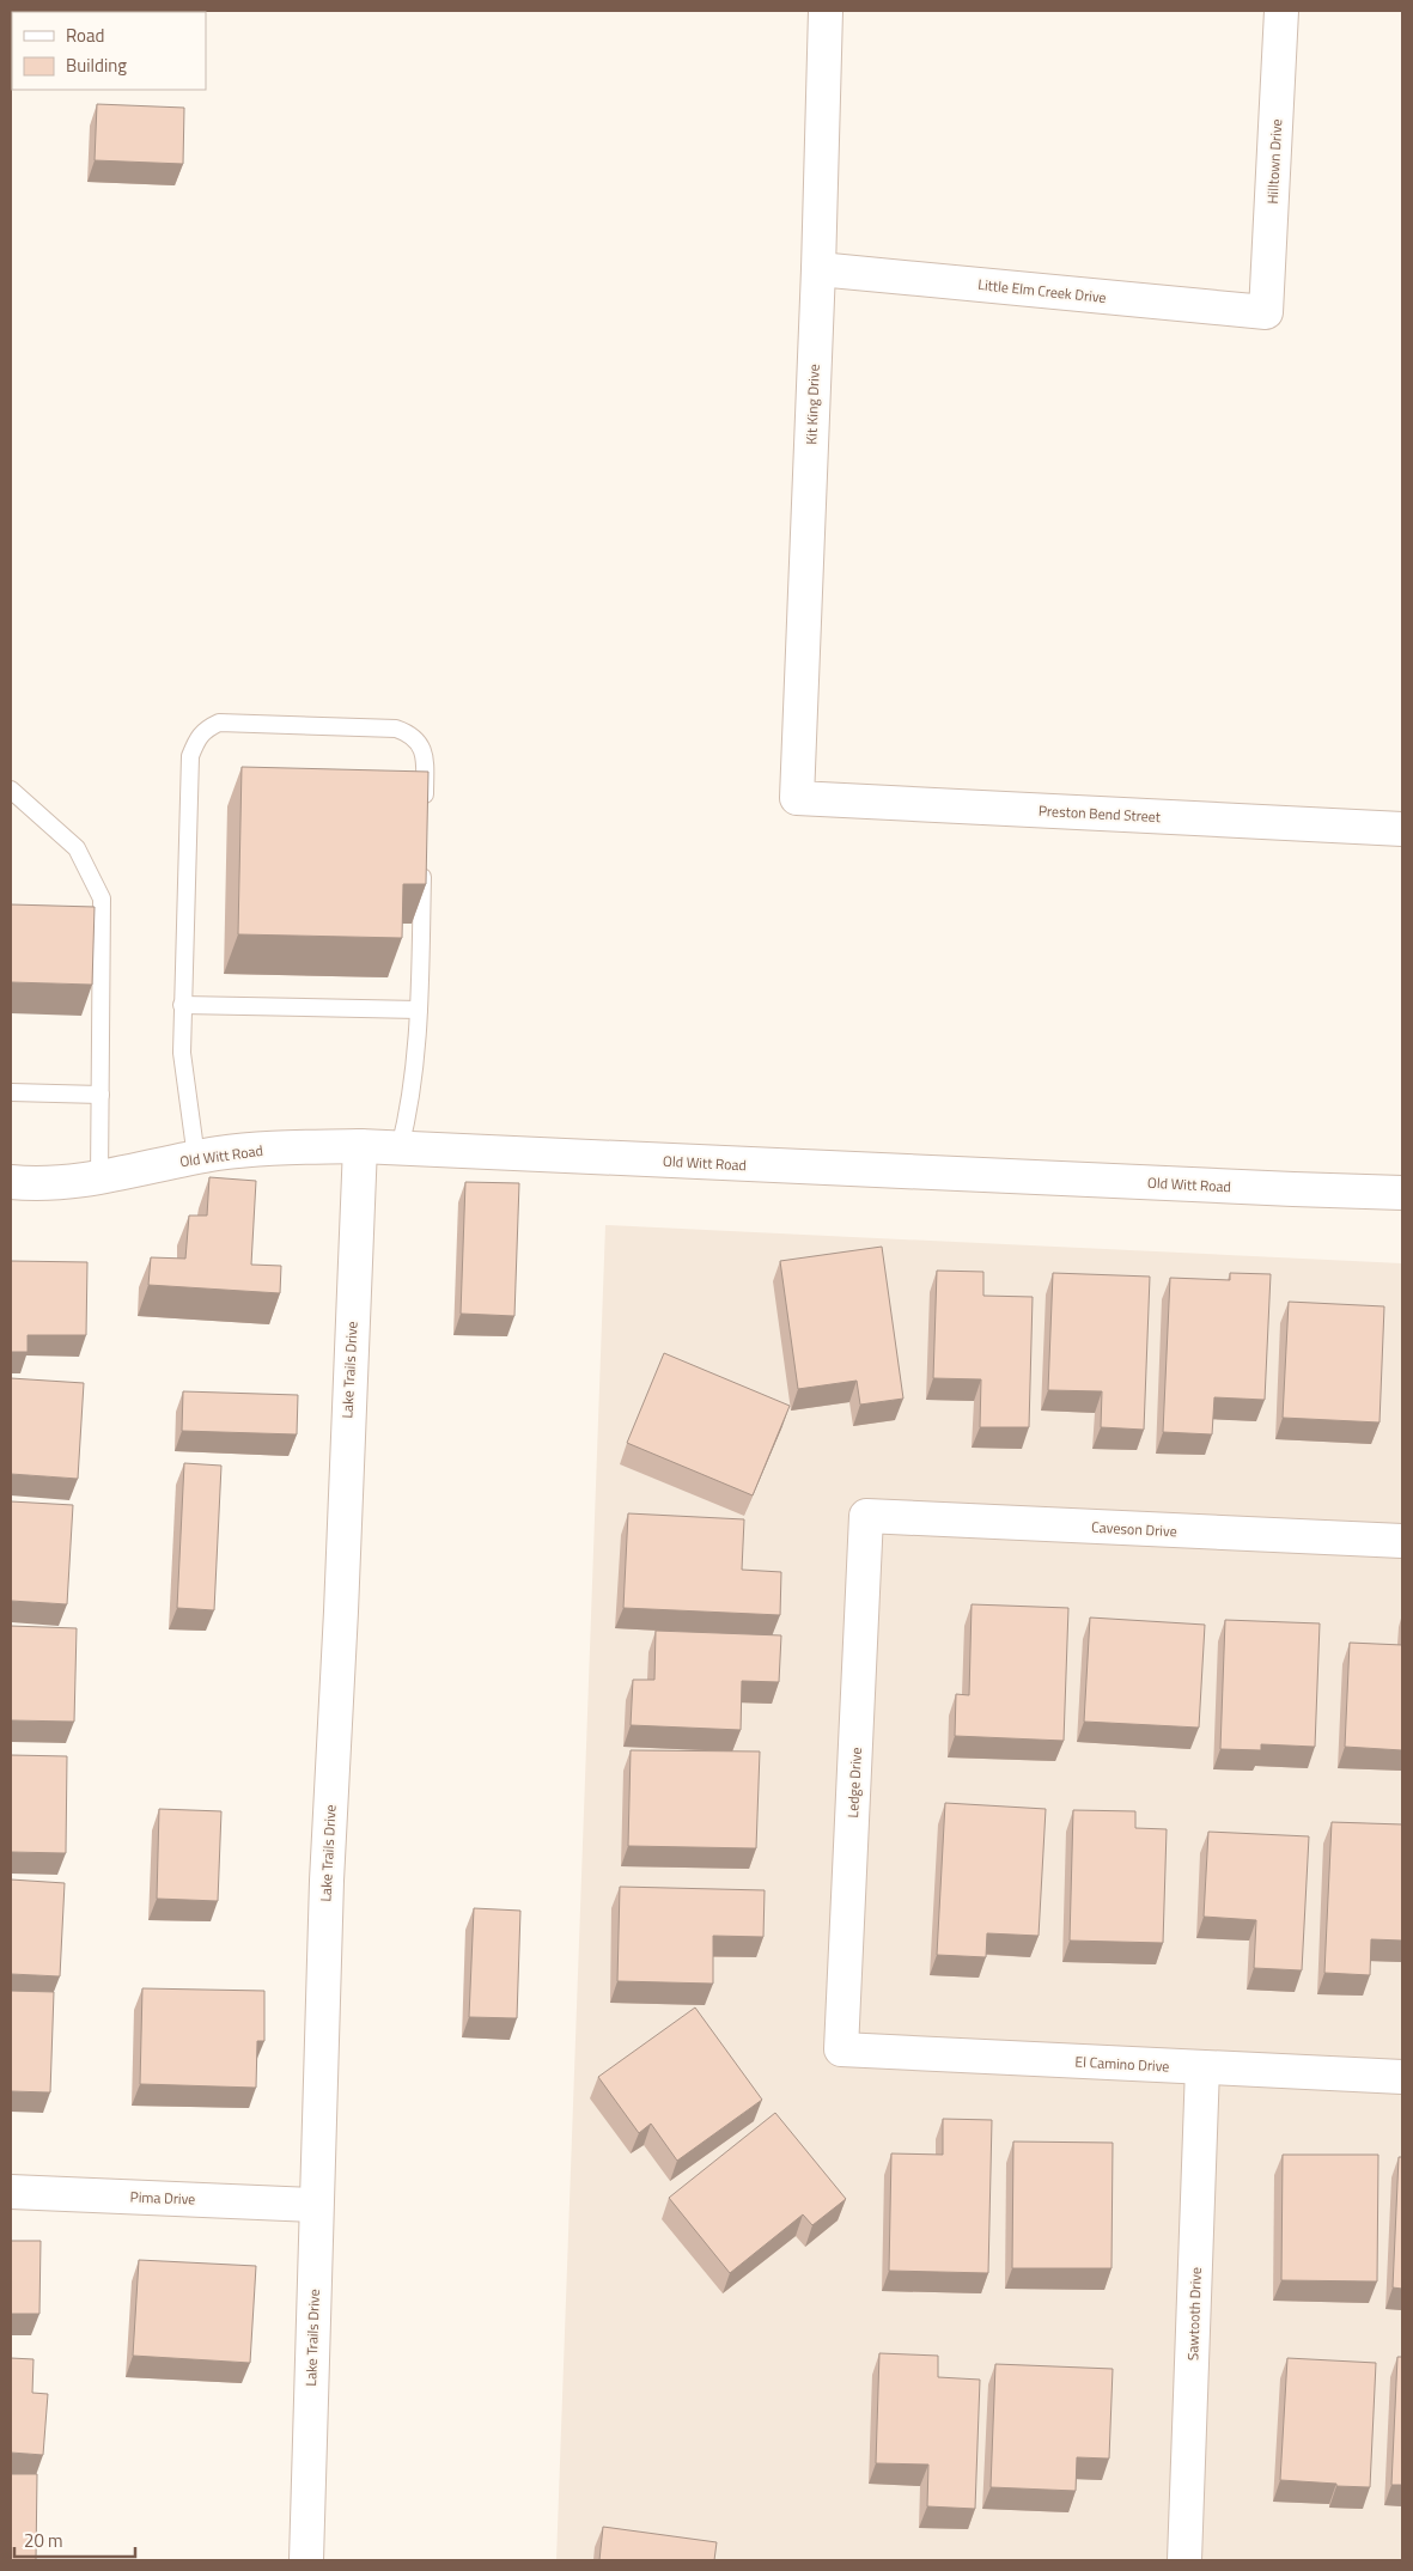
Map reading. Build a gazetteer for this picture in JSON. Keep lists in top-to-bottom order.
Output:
{
  "streets": {
    "street": [
      "Hilltown Drive",
      "Little Elm Creek Drive",
      "Kit King Drive",
      "Preston Bend Street",
      "Old Witt Road",
      "Lake Trails Drive",
      "Caveson Drive",
      "Ledge Drive",
      "El Camino Drive",
      "Pima Drive",
      "Sawtooth Drive"
    ]
  },
  "crossings": [
    ["Hilltown Drive", "Little Elm Creek Drive"],
    ["Little Elm Creek Drive", "Kit King Drive"],
    ["Kit King Drive", "Preston Bend Street"],
    ["Old Witt Road", "Lake Trails Drive"],
    ["Lake Trails Drive", "Pima Drive"],
    ["Caveson Drive", "Ledge Drive"],
    ["Ledge Drive", "El Camino Drive"],
    ["El Camino Drive", "Sawtooth Drive"]
  ],
  "legend": ["Road", "Building"],
  "scale_bar": "20 m"
}
